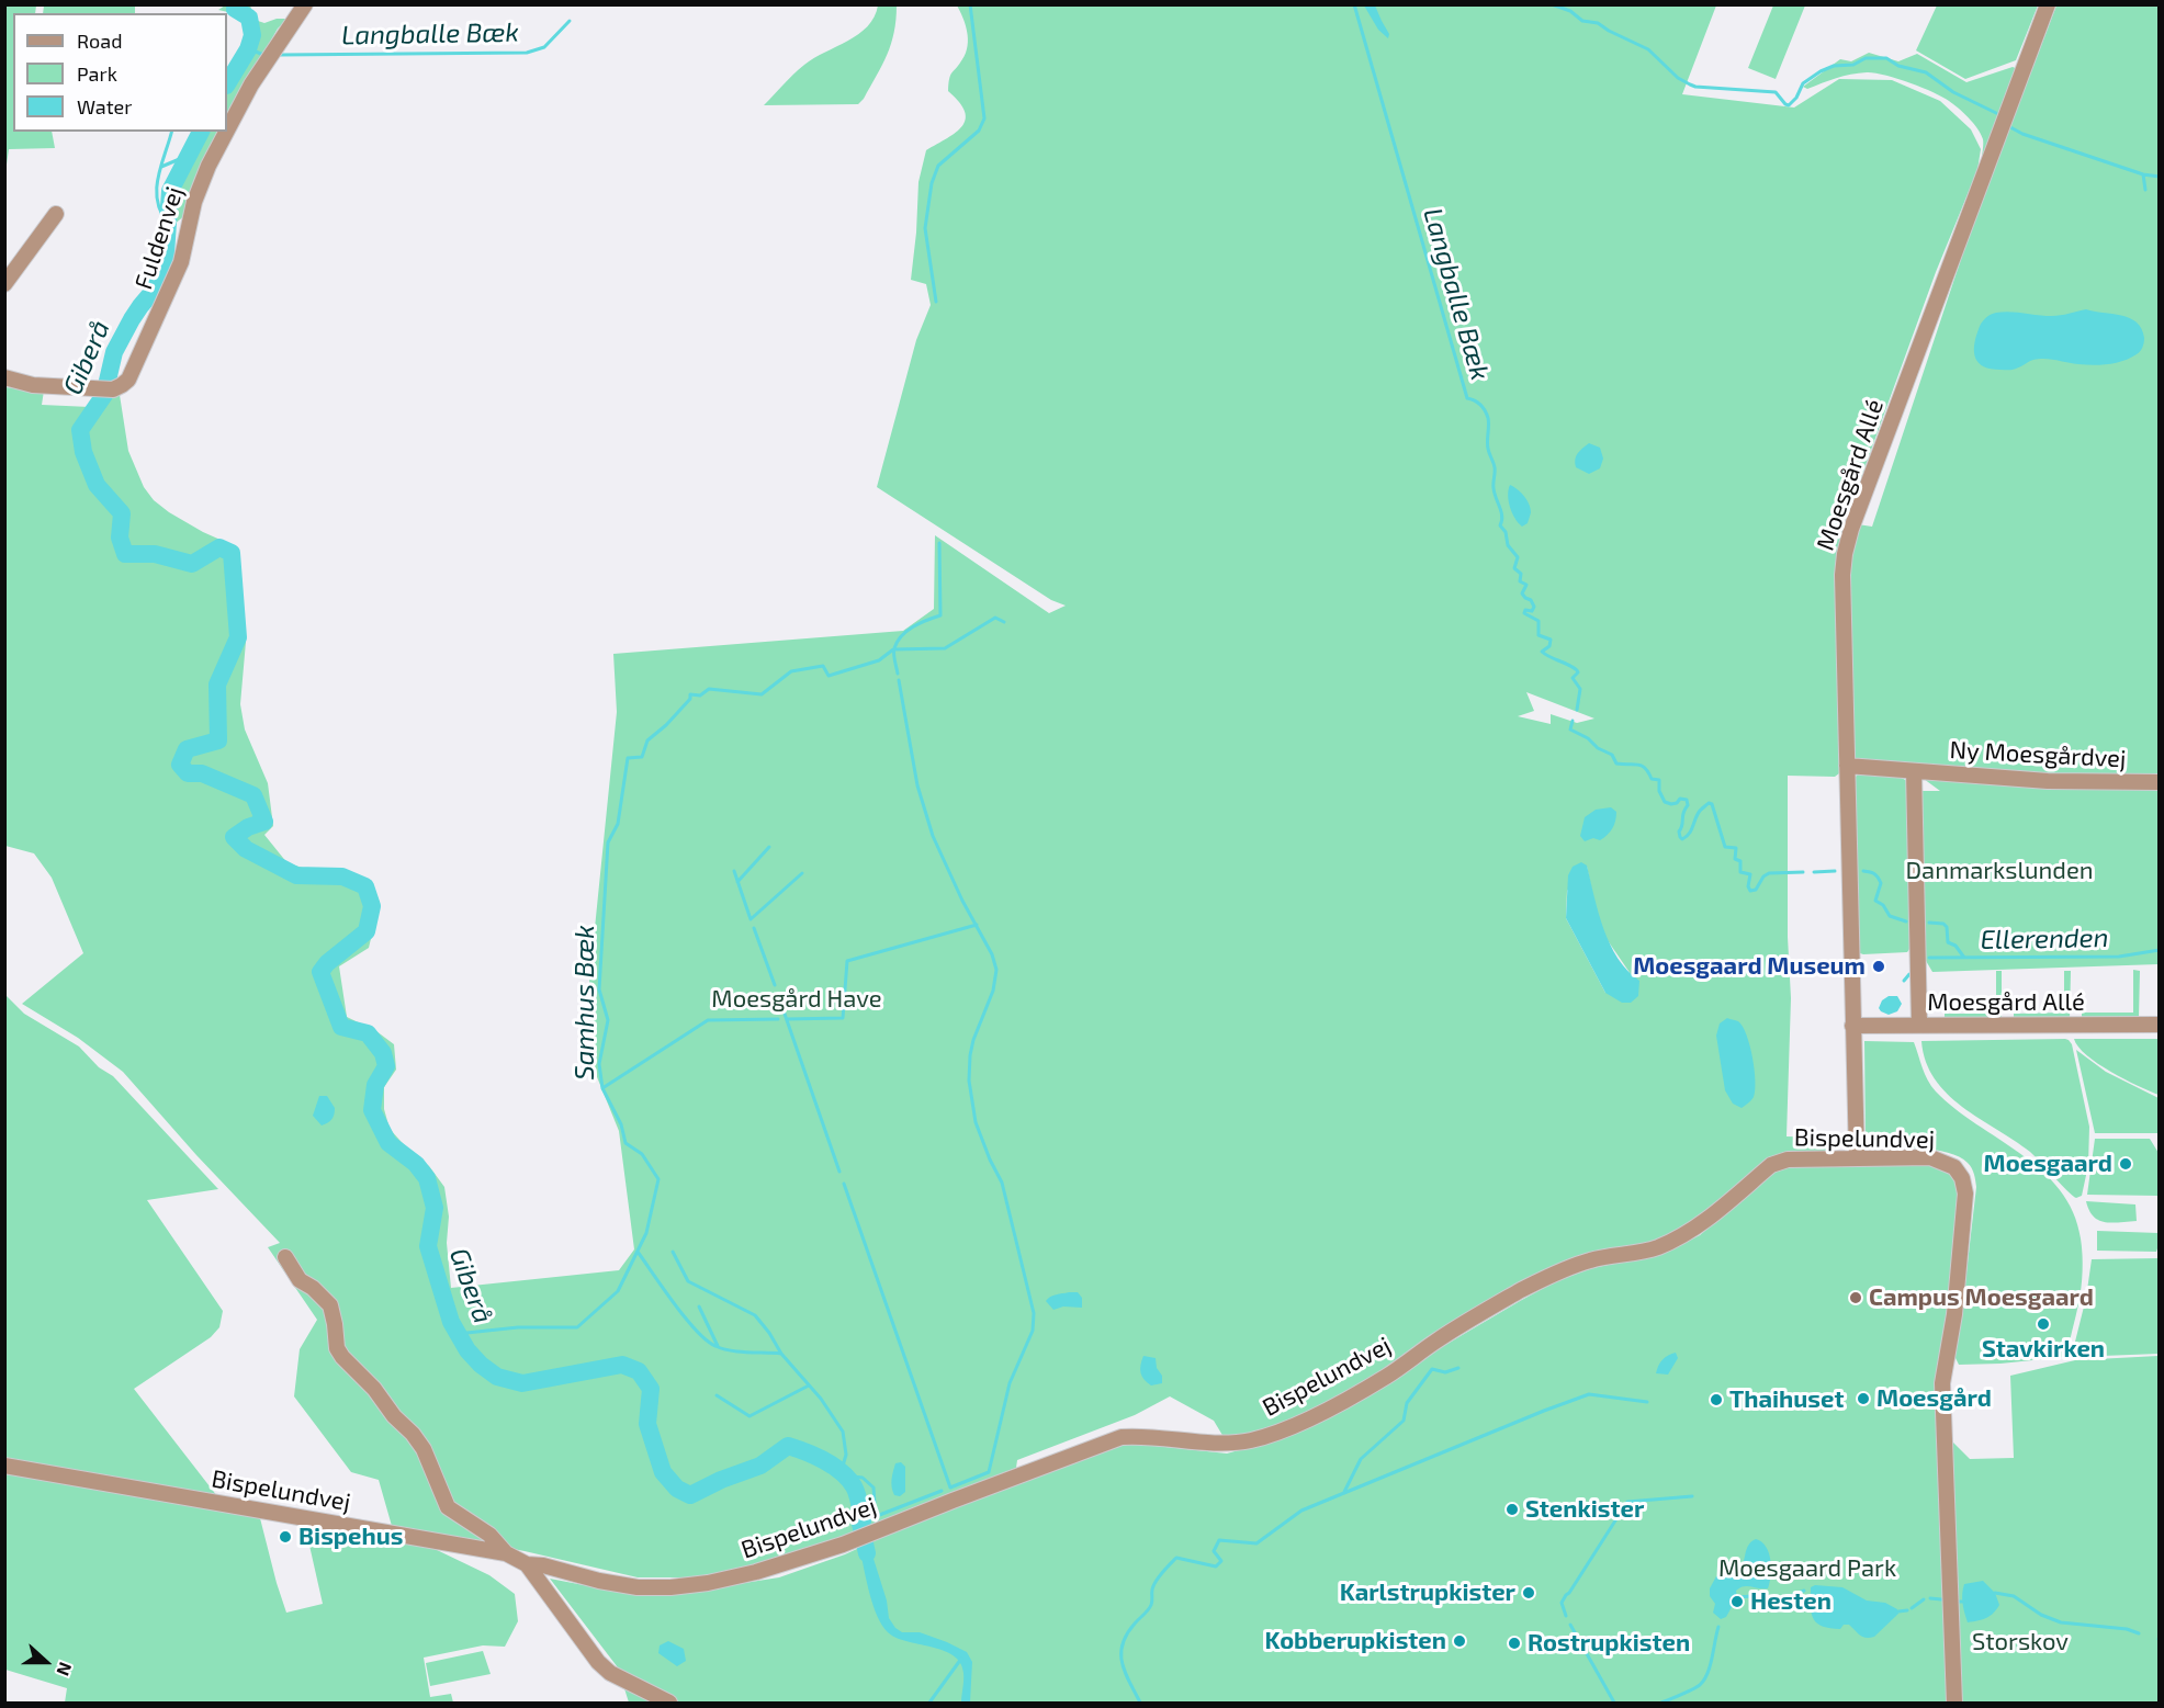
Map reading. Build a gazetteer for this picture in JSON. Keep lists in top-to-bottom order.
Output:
{
  "streets": {
    "street": [
      "Fuldenvej",
      "Moesgård Allé",
      "Ny Moesgårdvej",
      "Bispelundvej"
    ]
  },
  "crossings": [
    ["Moesgård Allé", "Ny Moesgårdvej"],
    ["Moesgård Allé", "Bispelundvej"]
  ],
  "water": [
    "Langballe Bæk",
    "Giberå",
    "Ellerenden",
    "Samhus Bæk"
  ],
  "parks": [
    "Danmarkslunden",
    "Moesgård Have",
    "Moesgaard Park",
    "Storskov"
  ],
  "places": [
    "Moesgaard Museum",
    "Moesgaard",
    "Campus Moesgaard",
    "Stavkirken",
    "Moesgård",
    "Thaihuset",
    "Stenkister",
    "Bispehus",
    "Karlstrupkister",
    "Hesten",
    "Kobberupkisten",
    "Rostrupkisten"
  ],
  "legend": ["Road", "Park", "Water"],
  "north": "right"
}
